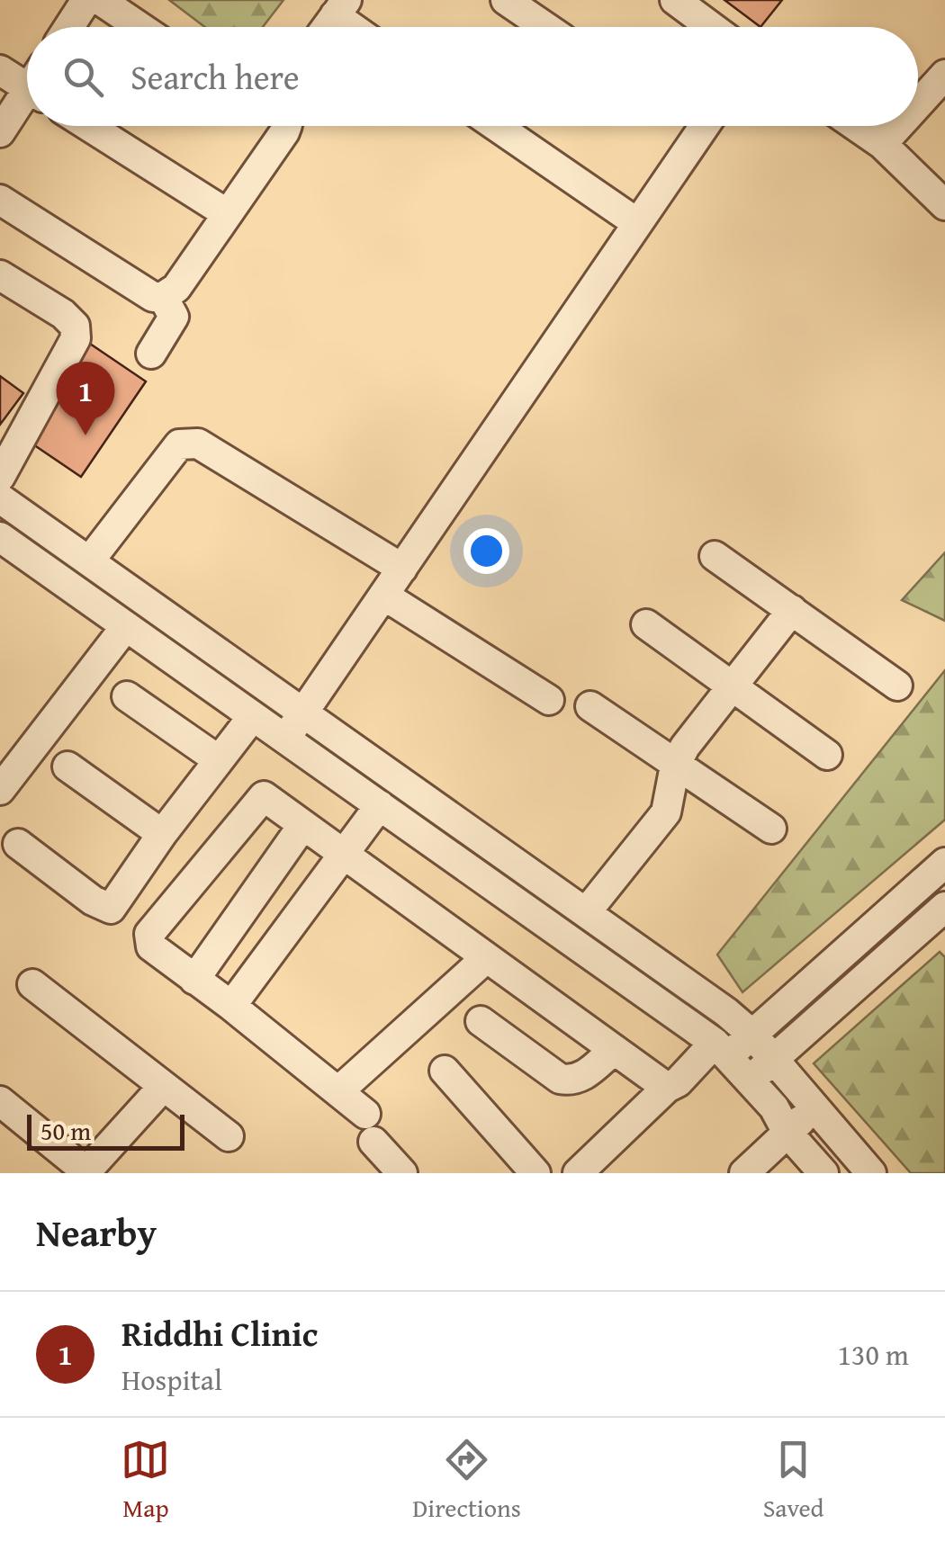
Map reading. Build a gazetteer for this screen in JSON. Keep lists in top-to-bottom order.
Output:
{
  "scale_bar": "50 m",
  "page": {
    "search": "Search here",
    "pins": "1",
    "scale": "50 m",
    "heading": "Nearby",
    "list": [
      {
        "mark": "1",
        "name": "Riddhi Clinic",
        "note": "Hospital",
        "value": "130 m"
      }
    ],
    "nav": ["Map", "Directions", "Saved"]
  }
}
